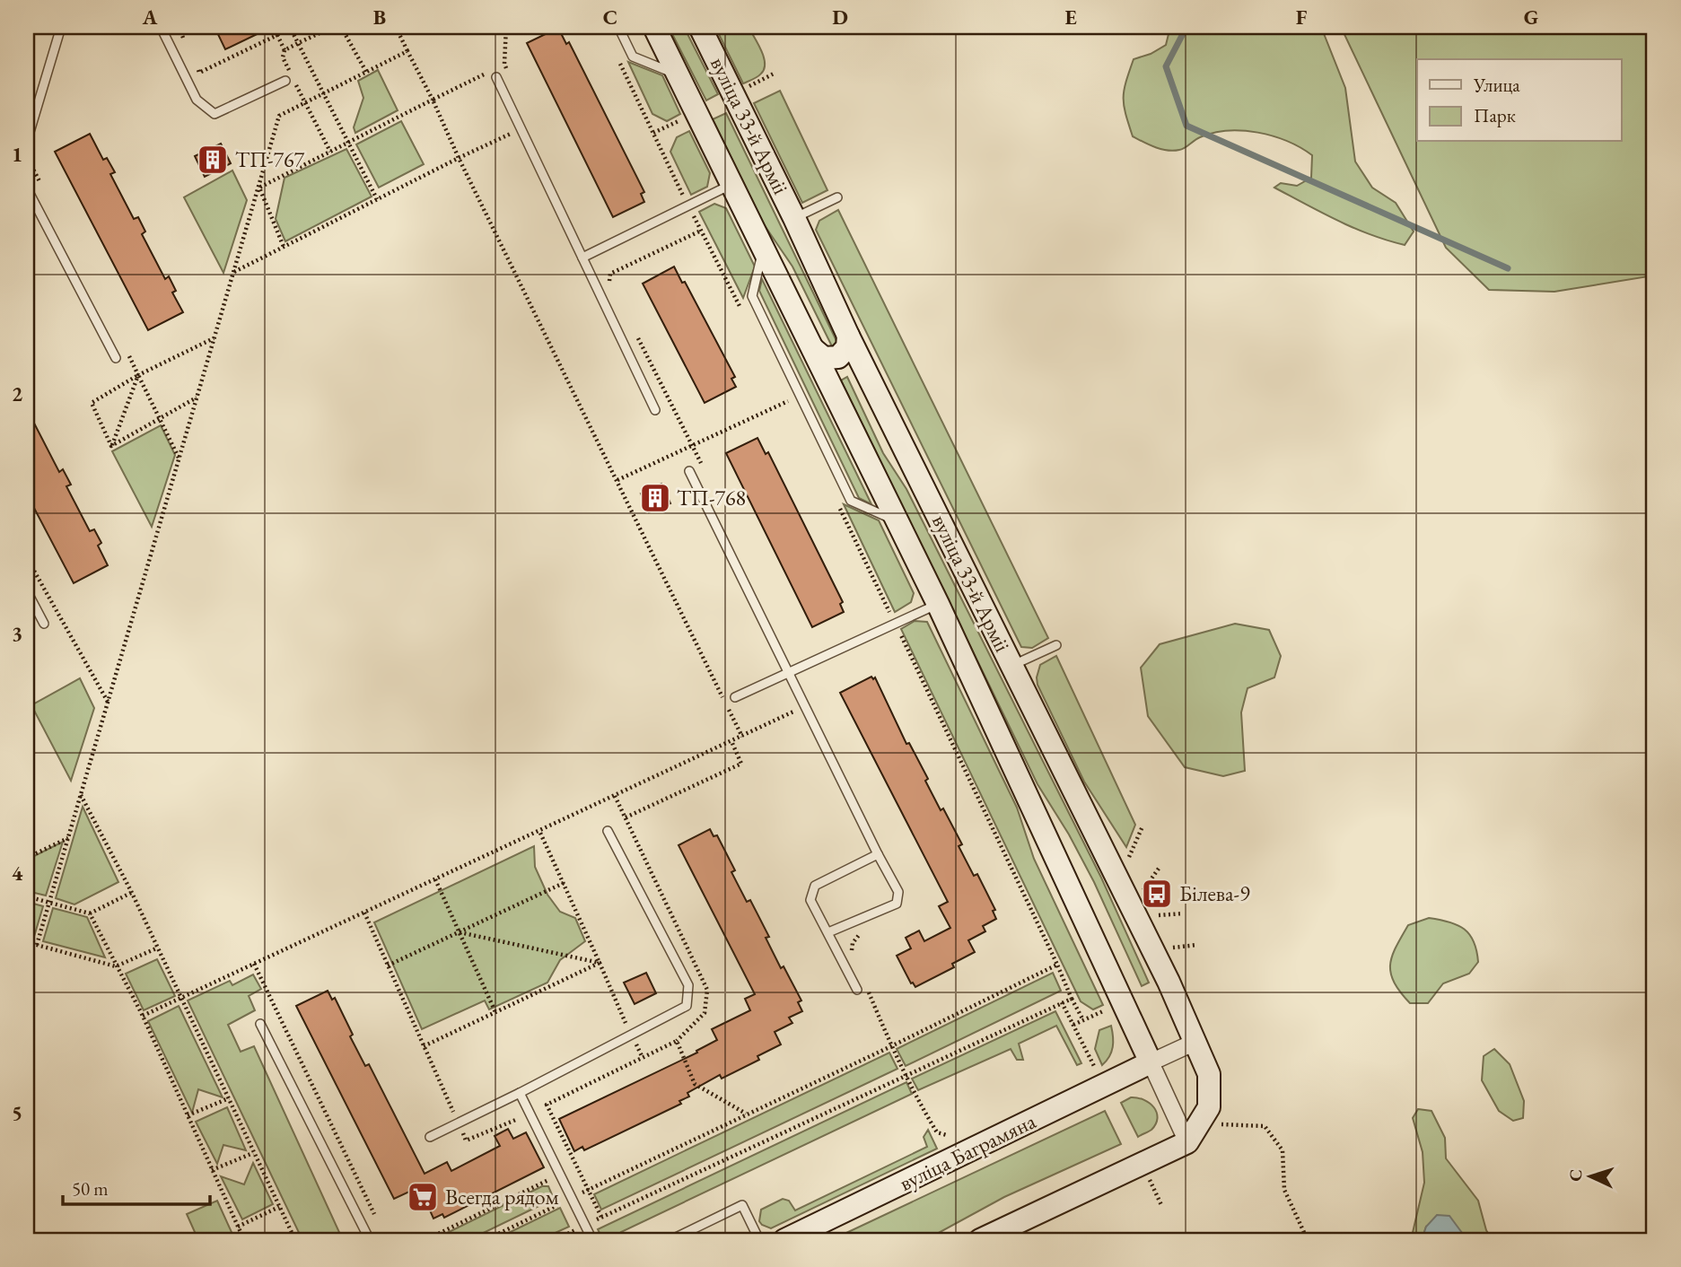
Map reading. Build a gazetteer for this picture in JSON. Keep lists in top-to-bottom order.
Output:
{
  "streets": {
    "street": ["вуліца 33-й Арміі", "вуліца Баграмяна"]
  },
  "crossings": [
    ["вуліца 33-й Арміі", "вуліца Баграмяна"]
  ],
  "places": {
    "building": ["ТП-767", "ТП-768"],
    "bus stop": ["Білева-9"],
    "supermarket": ["Всегда рядом"]
  },
  "legend": ["Улица", "Парк"],
  "scale_bar": "50 m",
  "north": "left",
  "grid": {
    "columns": [
      "A",
      "B",
      "C",
      "D",
      "E",
      "F",
      "G"
    ],
    "rows": [
      "1",
      "2",
      "3",
      "4",
      "5"
    ]
  }
}
